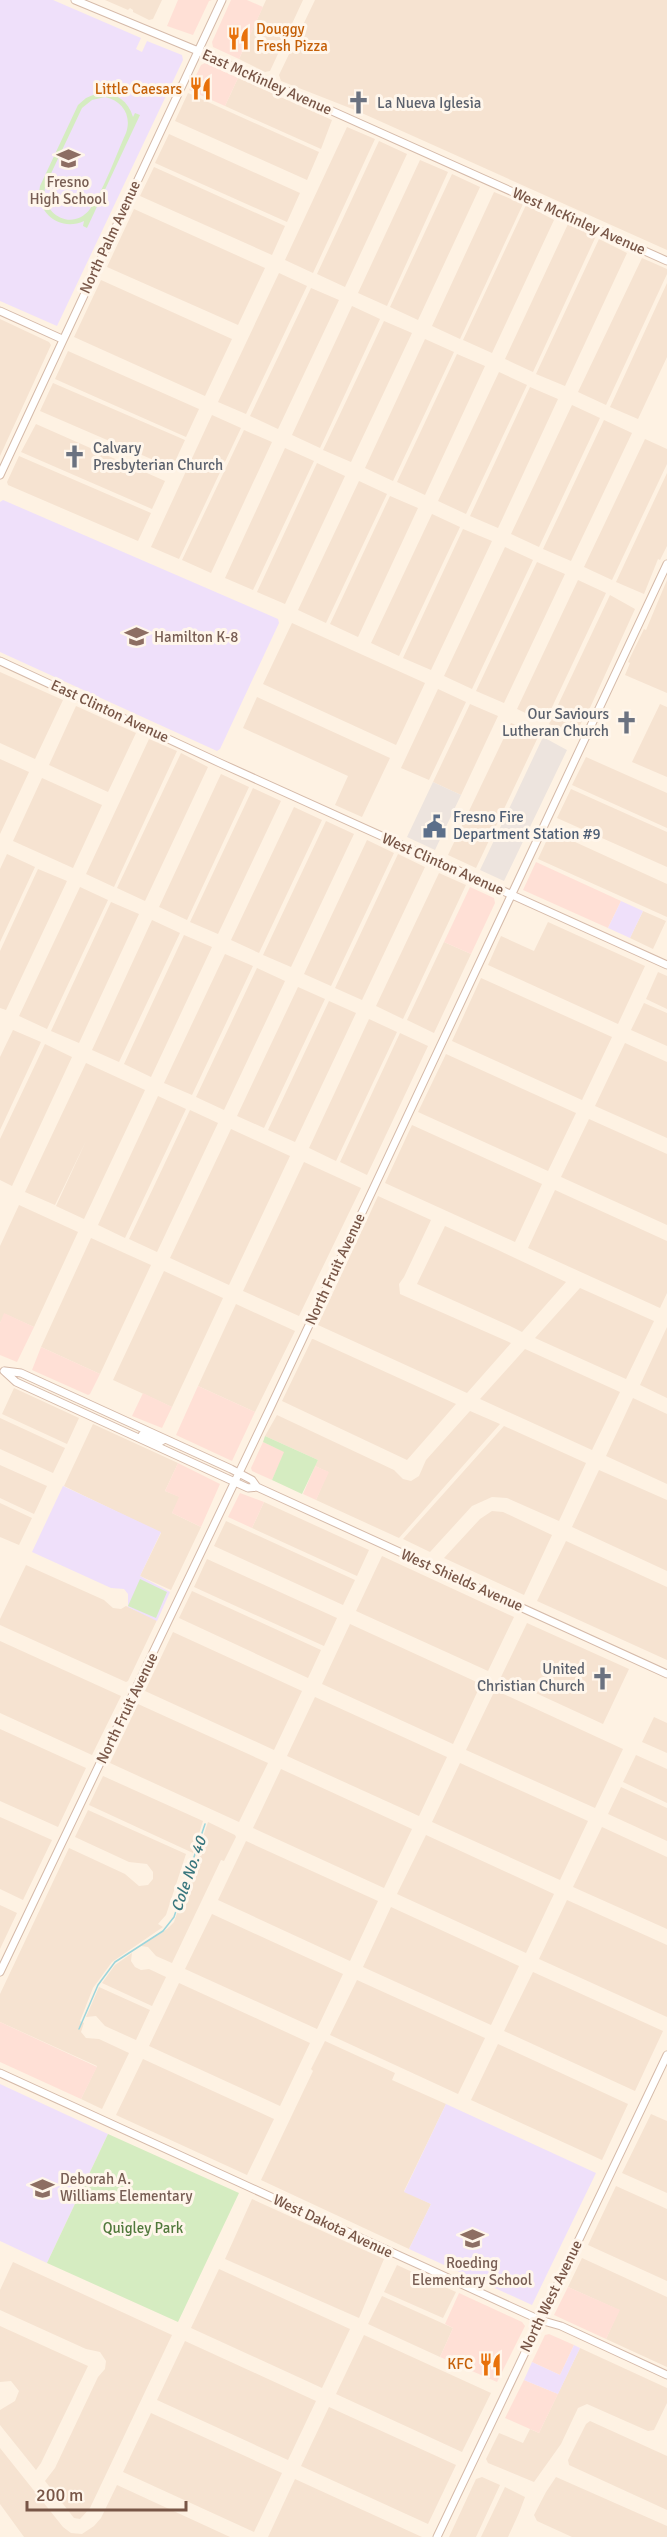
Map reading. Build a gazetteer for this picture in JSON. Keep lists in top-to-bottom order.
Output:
{
  "streets": {
    "main road": [
      "East McKinley Avenue",
      "West McKinley Avenue",
      "North Palm Avenue",
      "East Clinton Avenue",
      "West Clinton Avenue",
      "North Fruit Avenue",
      "West Shields Avenue",
      "West Dakota Avenue",
      "North West Avenue"
    ]
  },
  "crossings": [
    ["East McKinley Avenue", "West McKinley Avenue"],
    ["East McKinley Avenue", "North Palm Avenue"],
    ["East Clinton Avenue", "West Clinton Avenue"],
    ["West Clinton Avenue", "North Fruit Avenue"],
    ["North Fruit Avenue", "West Shields Avenue"],
    ["West Dakota Avenue", "North West Avenue"]
  ],
  "water": ["Cole No. 40"],
  "parks": ["Quigley Park"],
  "places": {
    "restaurant": ["Douggy Fresh Pizza", "Little Caesars", "KFC"],
    "church": [
      "La Nueva Iglesia",
      "Calvary Presbyterian Church",
      "Our Saviours Lutheran Church",
      "United Christian Church"
    ],
    "school or university": [
      "Fresno High School",
      "Hamilton K-8",
      "Deborah A. Williams Elementary",
      "Roeding Elementary School"
    ],
    "public building": ["Fresno Fire Department Station #9"]
  },
  "scale_bar": "200 m"
}
